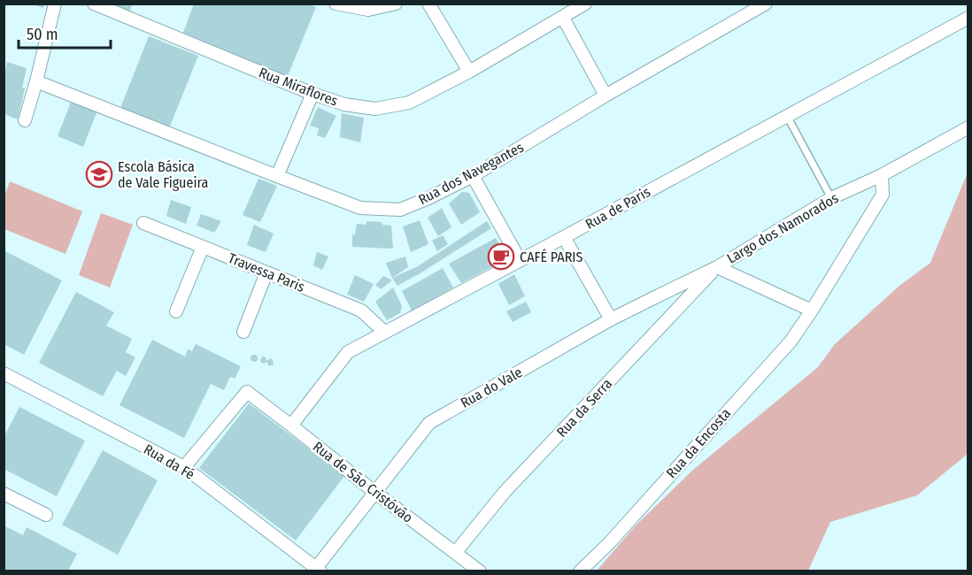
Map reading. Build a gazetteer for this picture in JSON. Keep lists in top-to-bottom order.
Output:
{
  "streets": {
    "street": [
      "Rua Miraflores",
      "Rua dos Navegantes",
      "Rua de Paris",
      "Largo dos Namorados",
      "Travessa Paris",
      "Rua do Vale",
      "Rua da Serra",
      "Rua da Encosta",
      "Rua da Fé",
      "Rua de São Cristóvão"
    ]
  },
  "crossings": [
    ["Rua de Paris", "Travessa Paris"],
    ["Rua de Paris", "Rua de São Cristóvão"],
    ["Largo dos Namorados", "Rua do Vale"],
    ["Largo dos Namorados", "Rua da Serra"],
    ["Largo dos Namorados", "Rua da Encosta"],
    ["Rua do Vale", "Rua da Serra"],
    ["Rua do Vale", "Rua da Fé"],
    ["Rua do Vale", "Rua de São Cristóvão"],
    ["Rua da Serra", "Rua de São Cristóvão"],
    ["Rua da Fé", "Rua de São Cristóvão"]
  ],
  "places": {
    "school or university": ["Escola Básica de Vale Figueira"],
    "cafe": ["CAFÉ PARIS"]
  },
  "scale_bar": "50 m"
}
